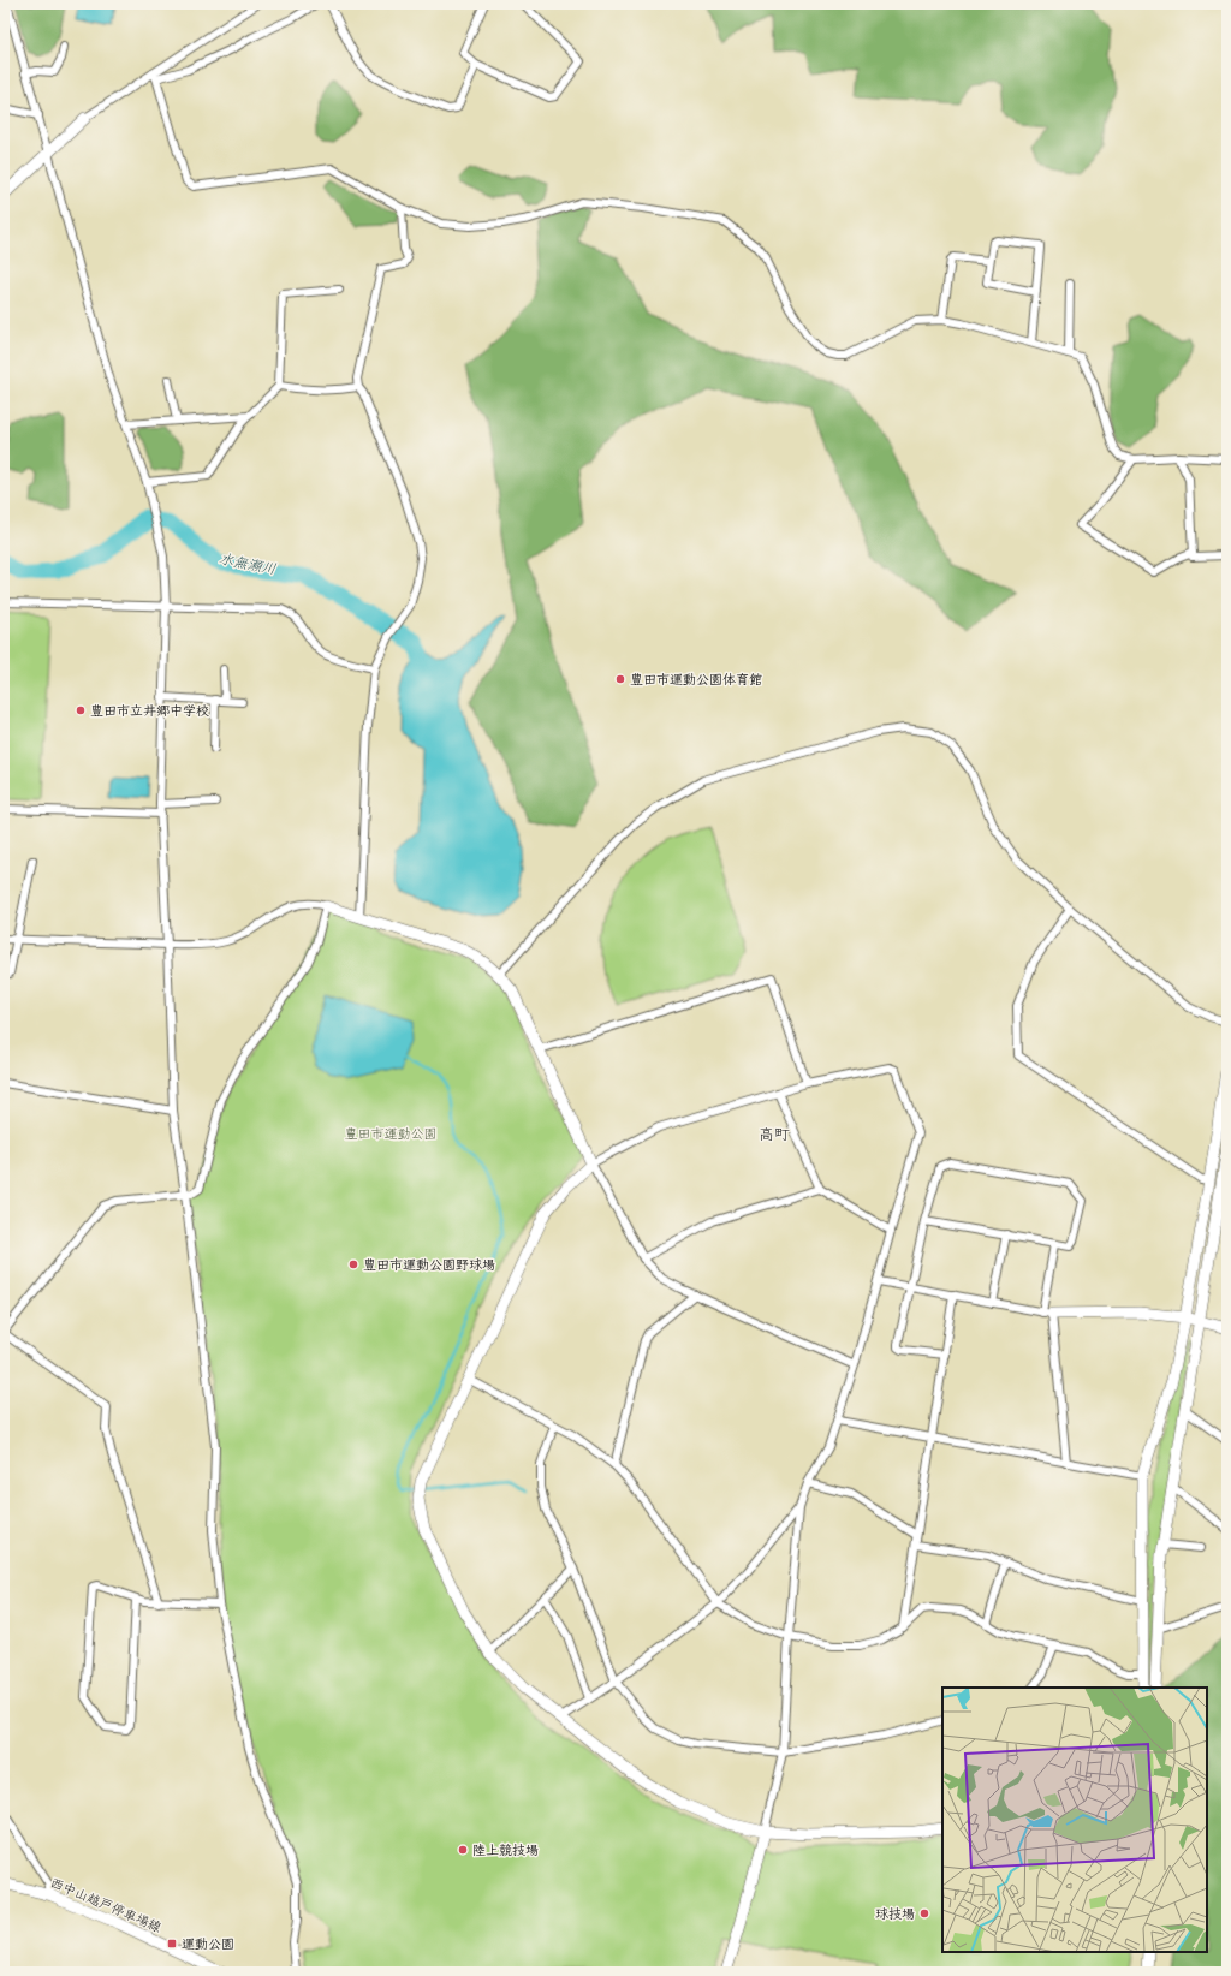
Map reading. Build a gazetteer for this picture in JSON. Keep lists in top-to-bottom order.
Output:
{
  "streets": {
    "street": ["西中山越戸停車場線"]
  },
  "districts": ["高町"],
  "water": ["水無瀬川"],
  "parks": ["豊田市運動公園"],
  "places": {
    "other": [
      "豊田市運動公園体育館",
      "豊田市立井郷中学校",
      "豊田市運動公園野球場",
      "陸上競技場",
      "球技場"
    ],
    "transit": ["運動公園"]
  }
}
